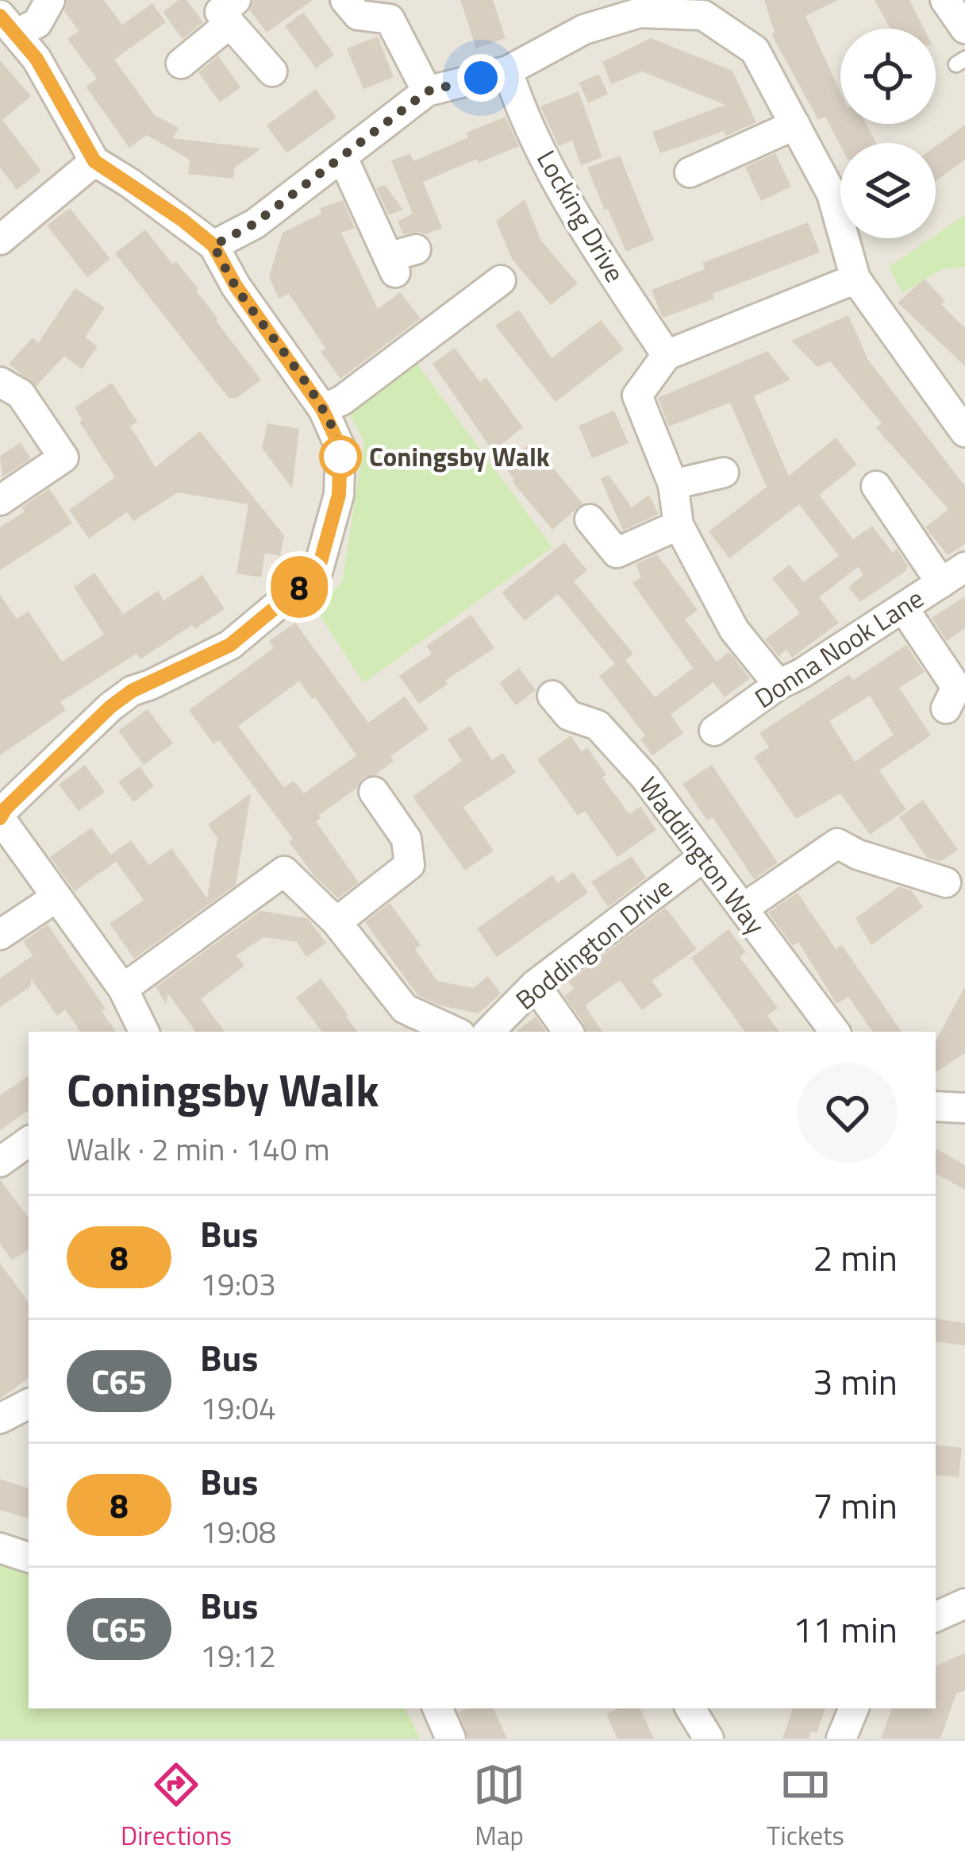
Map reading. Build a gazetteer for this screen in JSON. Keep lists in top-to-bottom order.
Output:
{
  "streets": {
    "street": [
      "Locking Drive",
      "Donna Nook Lane",
      "Waddington Way",
      "Boddington Drive"
    ]
  },
  "crossings": [
    ["Waddington Way", "Boddington Drive"]
  ],
  "places": ["Coningsby Walk"],
  "lines": ["bus line 8"],
  "page": {
    "on_map": "8",
    "heading": ["Coningsby Walk", "Walk · 2 min · 140 m"],
    "list": [
      {
        "mark": "8",
        "name": "Bus",
        "note": "19:03",
        "value": "2 min"
      },
      {
        "mark": "C65",
        "name": "Bus",
        "note": "19:04",
        "value": "3 min"
      },
      {
        "mark": "8",
        "name": "Bus",
        "note": "19:08",
        "value": "7 min"
      },
      {
        "mark": "C65",
        "name": "Bus",
        "note": "19:12",
        "value": "11 min"
      }
    ],
    "tabs": ["Directions", "Map", "Tickets"]
  }
}
